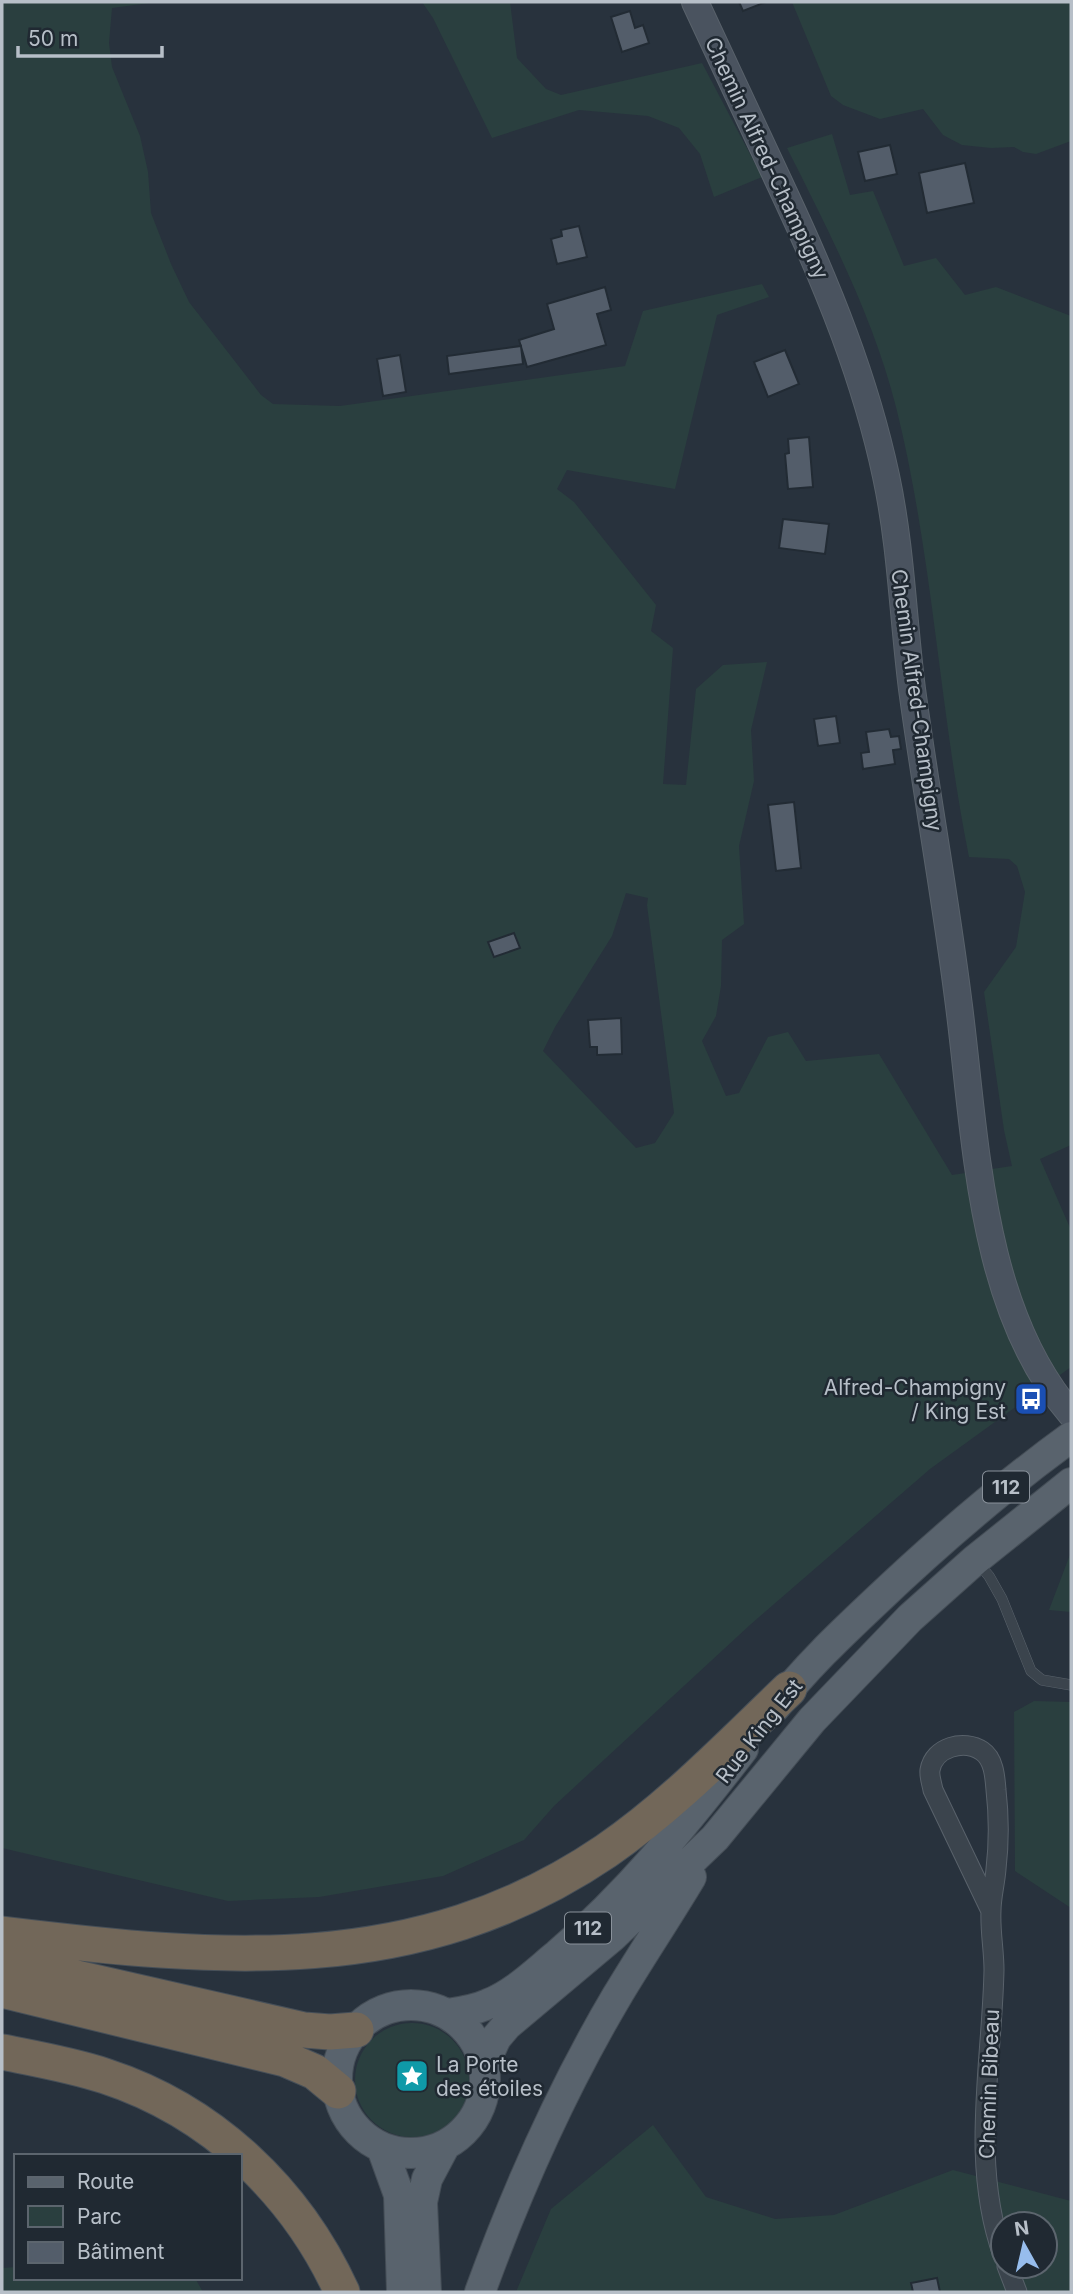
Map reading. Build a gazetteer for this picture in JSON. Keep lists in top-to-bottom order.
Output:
{
  "streets": {
    "main road": ["112", "Rue King Est"],
    "street": ["Chemin Alfred-Champigny", "Chemin Bibeau"]
  },
  "crossings": [
    ["112", "Rue King Est"]
  ],
  "places": {
    "bus stop": ["Alfred-Champigny / King Est"],
    "place": ["La Porte des étoiles"]
  },
  "legend": ["Route", "Parc", "Bâtiment"],
  "scale_bar": "50 m",
  "north": "top"
}
